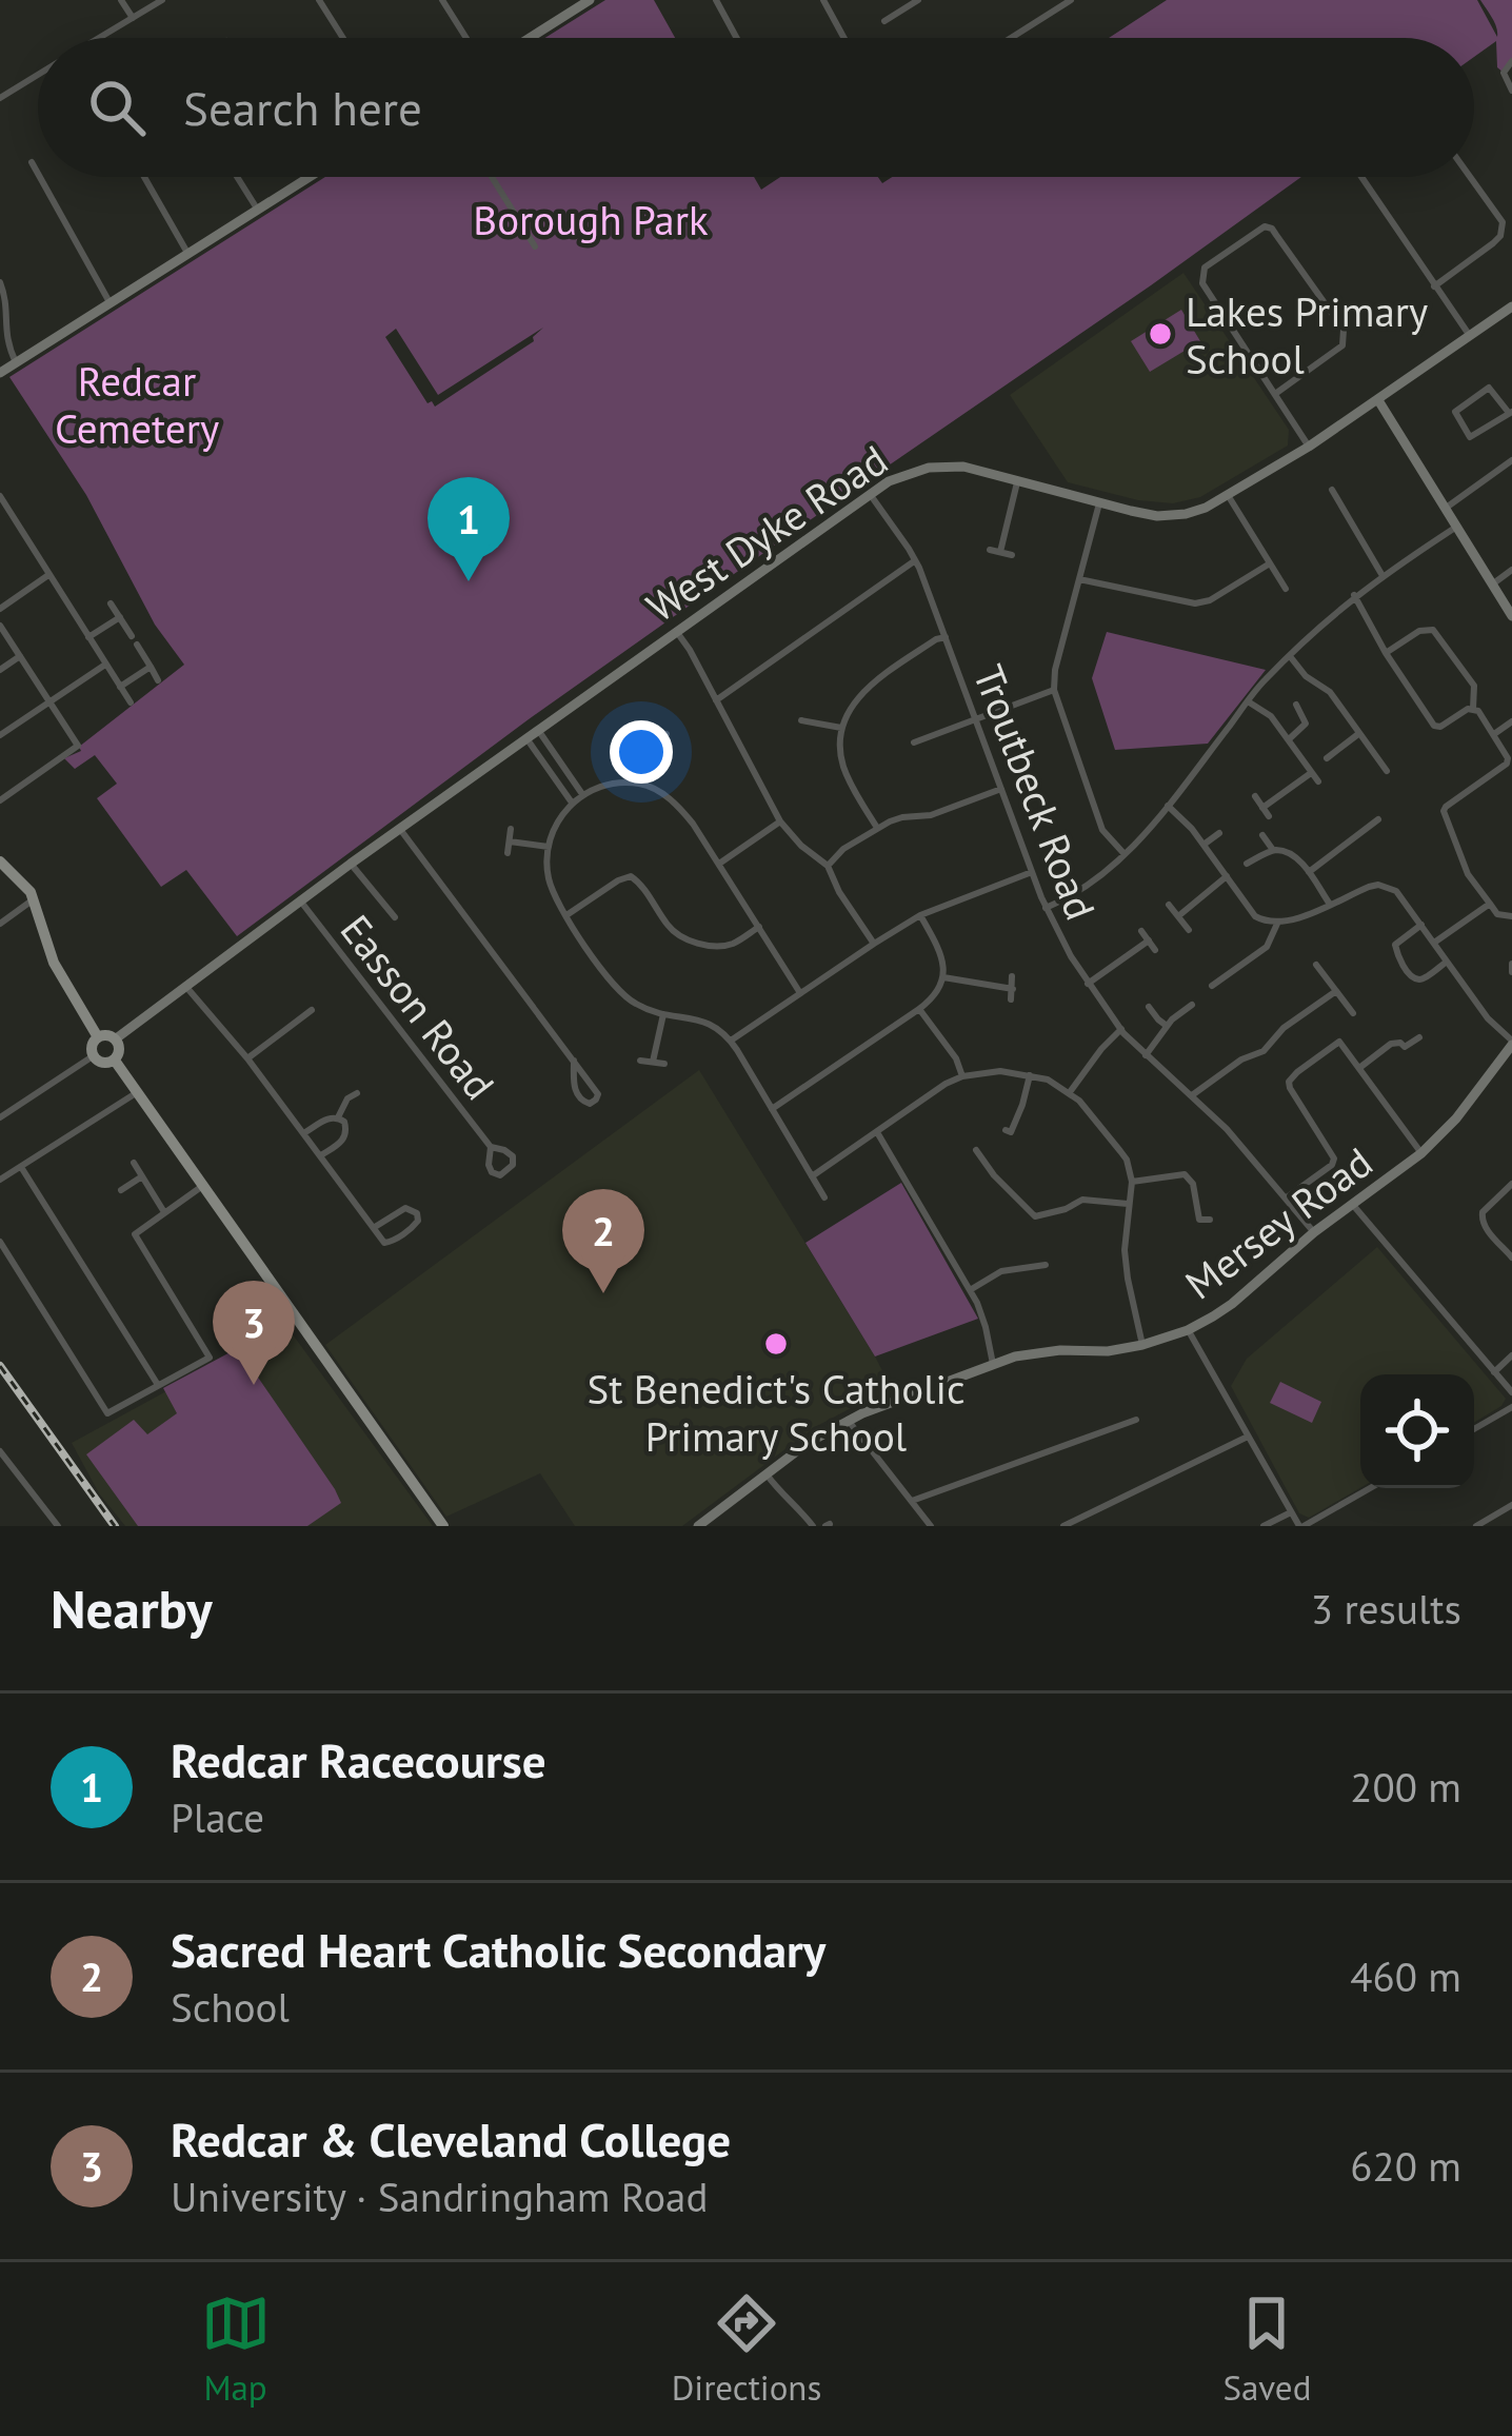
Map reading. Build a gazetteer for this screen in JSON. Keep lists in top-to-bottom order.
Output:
{
  "streets": {
    "street": [
      "West Dyke Road",
      "Troutbeck Road",
      "Easson Road",
      "Mersey Road"
    ]
  },
  "crossings": [
    ["West Dyke Road", "Troutbeck Road"],
    ["West Dyke Road", "Easson Road"],
    ["Troutbeck Road", "Mersey Road"]
  ],
  "parks": ["Borough Park", "Redcar Cemetery"],
  "places": ["Lakes Primary School", "St Benedict's Catholic Primary School"],
  "page": {
    "search": "Search here",
    "pins": ["1", "2", "3"],
    "heading": ["Nearby", "3 results"],
    "list": [
      {
        "mark": "1",
        "name": "Redcar Racecourse",
        "note": "Place",
        "value": "200 m"
      },
      {
        "mark": "2",
        "name": "Sacred Heart Catholic Secondary",
        "note": "School",
        "value": "460 m"
      },
      {
        "mark": "3",
        "name": "Redcar & Cleveland College",
        "note": "University · Sandringham Road",
        "value": "620 m"
      }
    ],
    "nav": ["Map", "Directions", "Saved"]
  }
}
